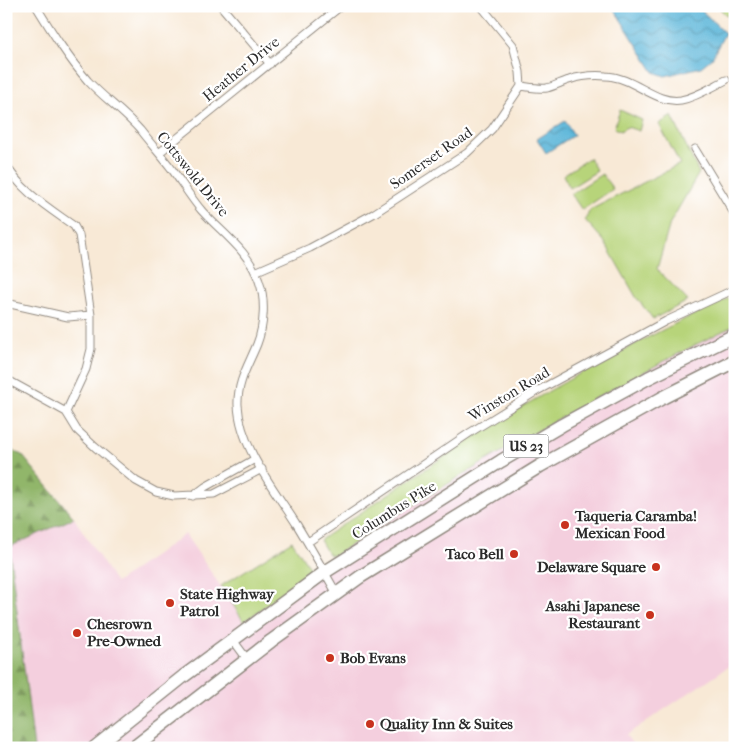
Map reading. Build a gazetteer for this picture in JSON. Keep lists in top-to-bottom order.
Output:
{
  "streets": {
    "highway": ["US 23", "Columbus Pike"],
    "street": [
      "Heather Drive",
      "Somerset Road",
      "Cottswold Drive",
      "Winston Road"
    ]
  },
  "crossings": [
    ["Heather Drive", "Cottswold Drive"],
    ["Somerset Road", "Cottswold Drive"],
    ["Cottswold Drive", "Winston Road"],
    ["Cottswold Drive", "US 23"],
    ["Cottswold Drive", "Columbus Pike"]
  ],
  "places": [
    "Taqueria Caramba! Mexican Food",
    "Taco Bell",
    "Delaware Square",
    "State Highway Patrol",
    "Asahi Japanese Restaurant",
    "Chesrown Pre-Owned",
    "Bob Evans",
    "Quality Inn & Suites"
  ]
}
